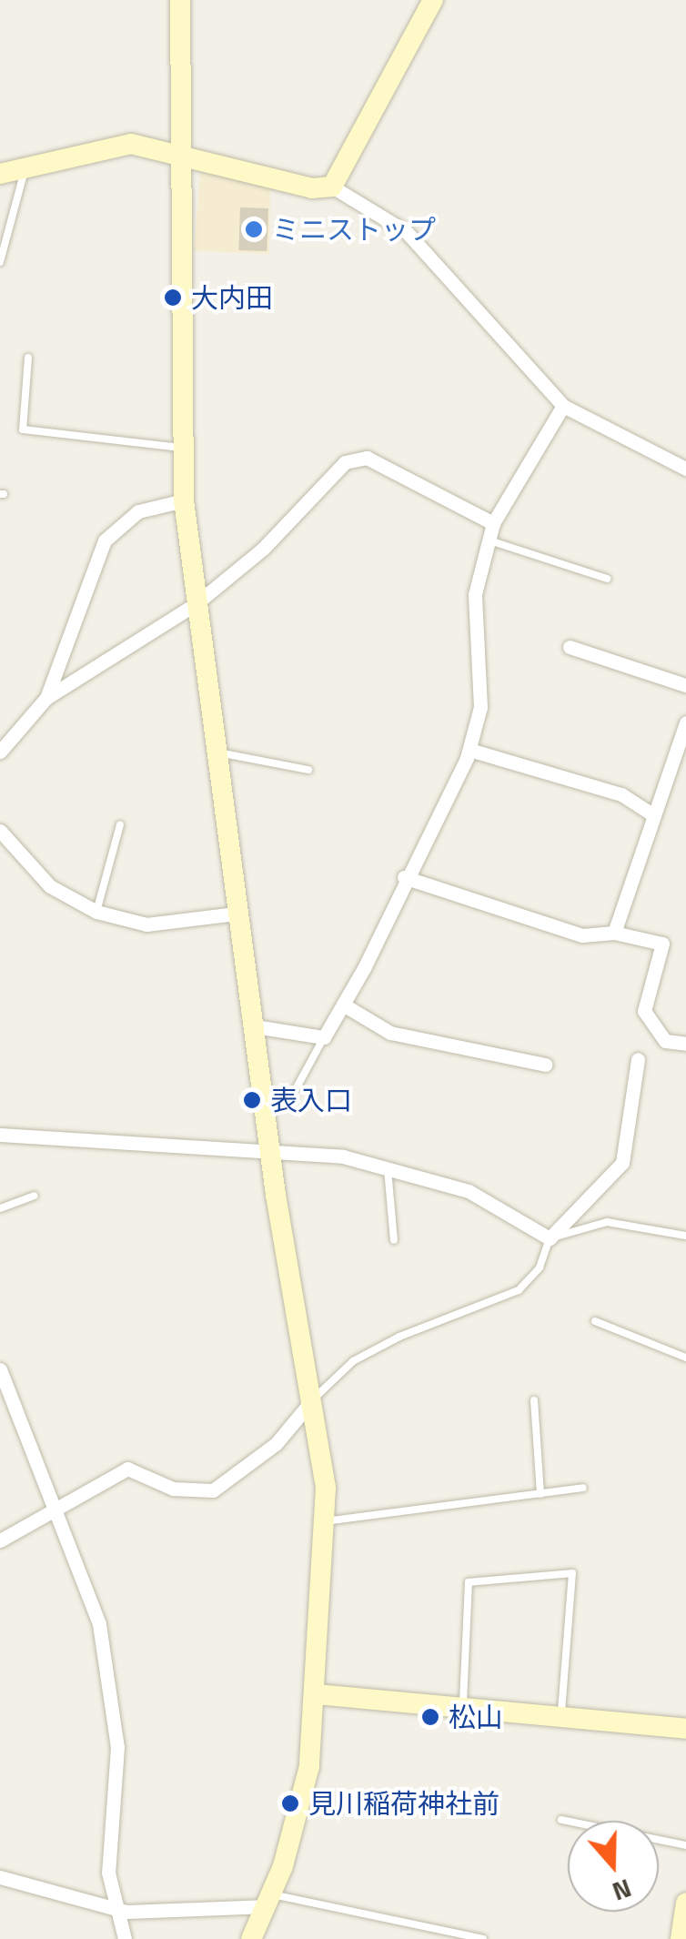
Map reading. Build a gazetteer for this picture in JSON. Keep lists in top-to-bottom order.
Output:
{
  "places": [
    "ミニストップ",
    "大内田",
    "表入口",
    "松山",
    "見川稲荷神社前"
  ],
  "north": "bottom"
}
